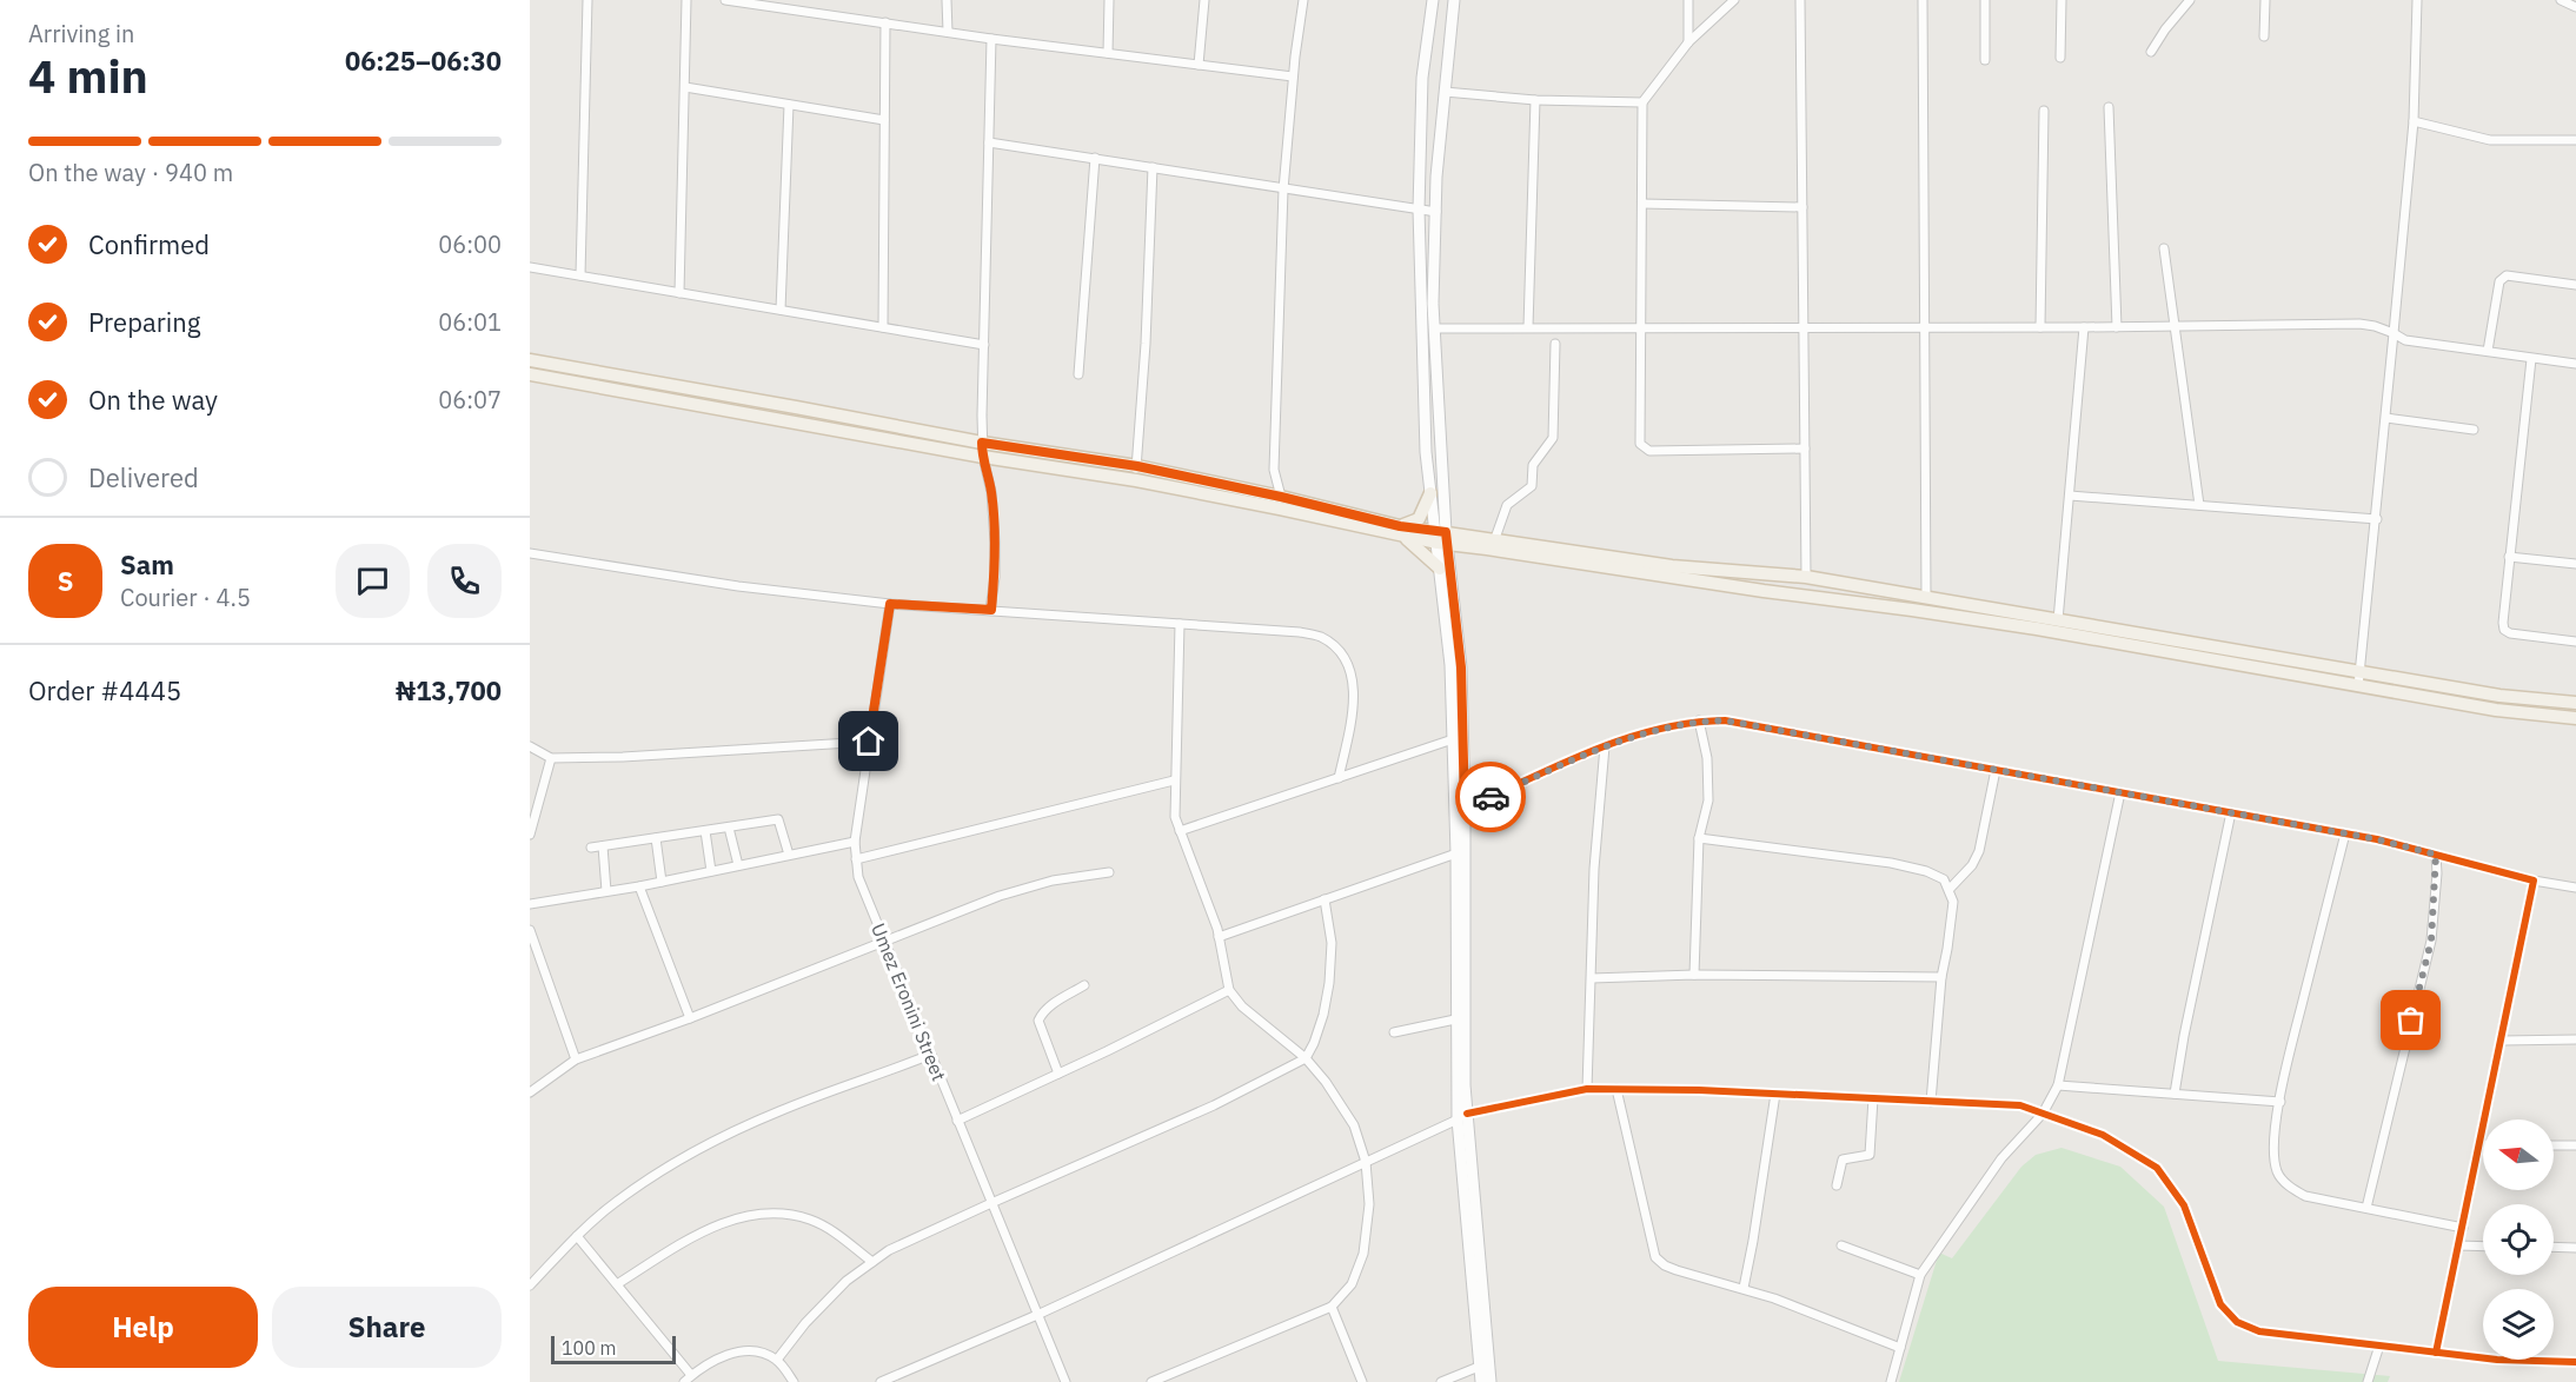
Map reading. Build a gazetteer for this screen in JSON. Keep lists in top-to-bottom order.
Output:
{
  "streets": {
    "street": ["Umez Eronini Street"]
  },
  "scale_bar": "100 m",
  "north": "left",
  "page": {
    "heading": ["4 min", "Arriving in", "06:25–06:30"],
    "panel": [
      "Sam",
      "Courier · 4.5",
      "Order #4445",
      "₦13,700"
    ],
    "bar": "On the way · 940 m",
    "list": [
      ["Confirmed", "06:00"],
      ["Preparing", "06:01"],
      ["On the way", "06:07"],
      "Delivered"
    ],
    "round": "S",
    "buttons": ["Help", "Share"],
    "scale": "100 m"
  }
}
